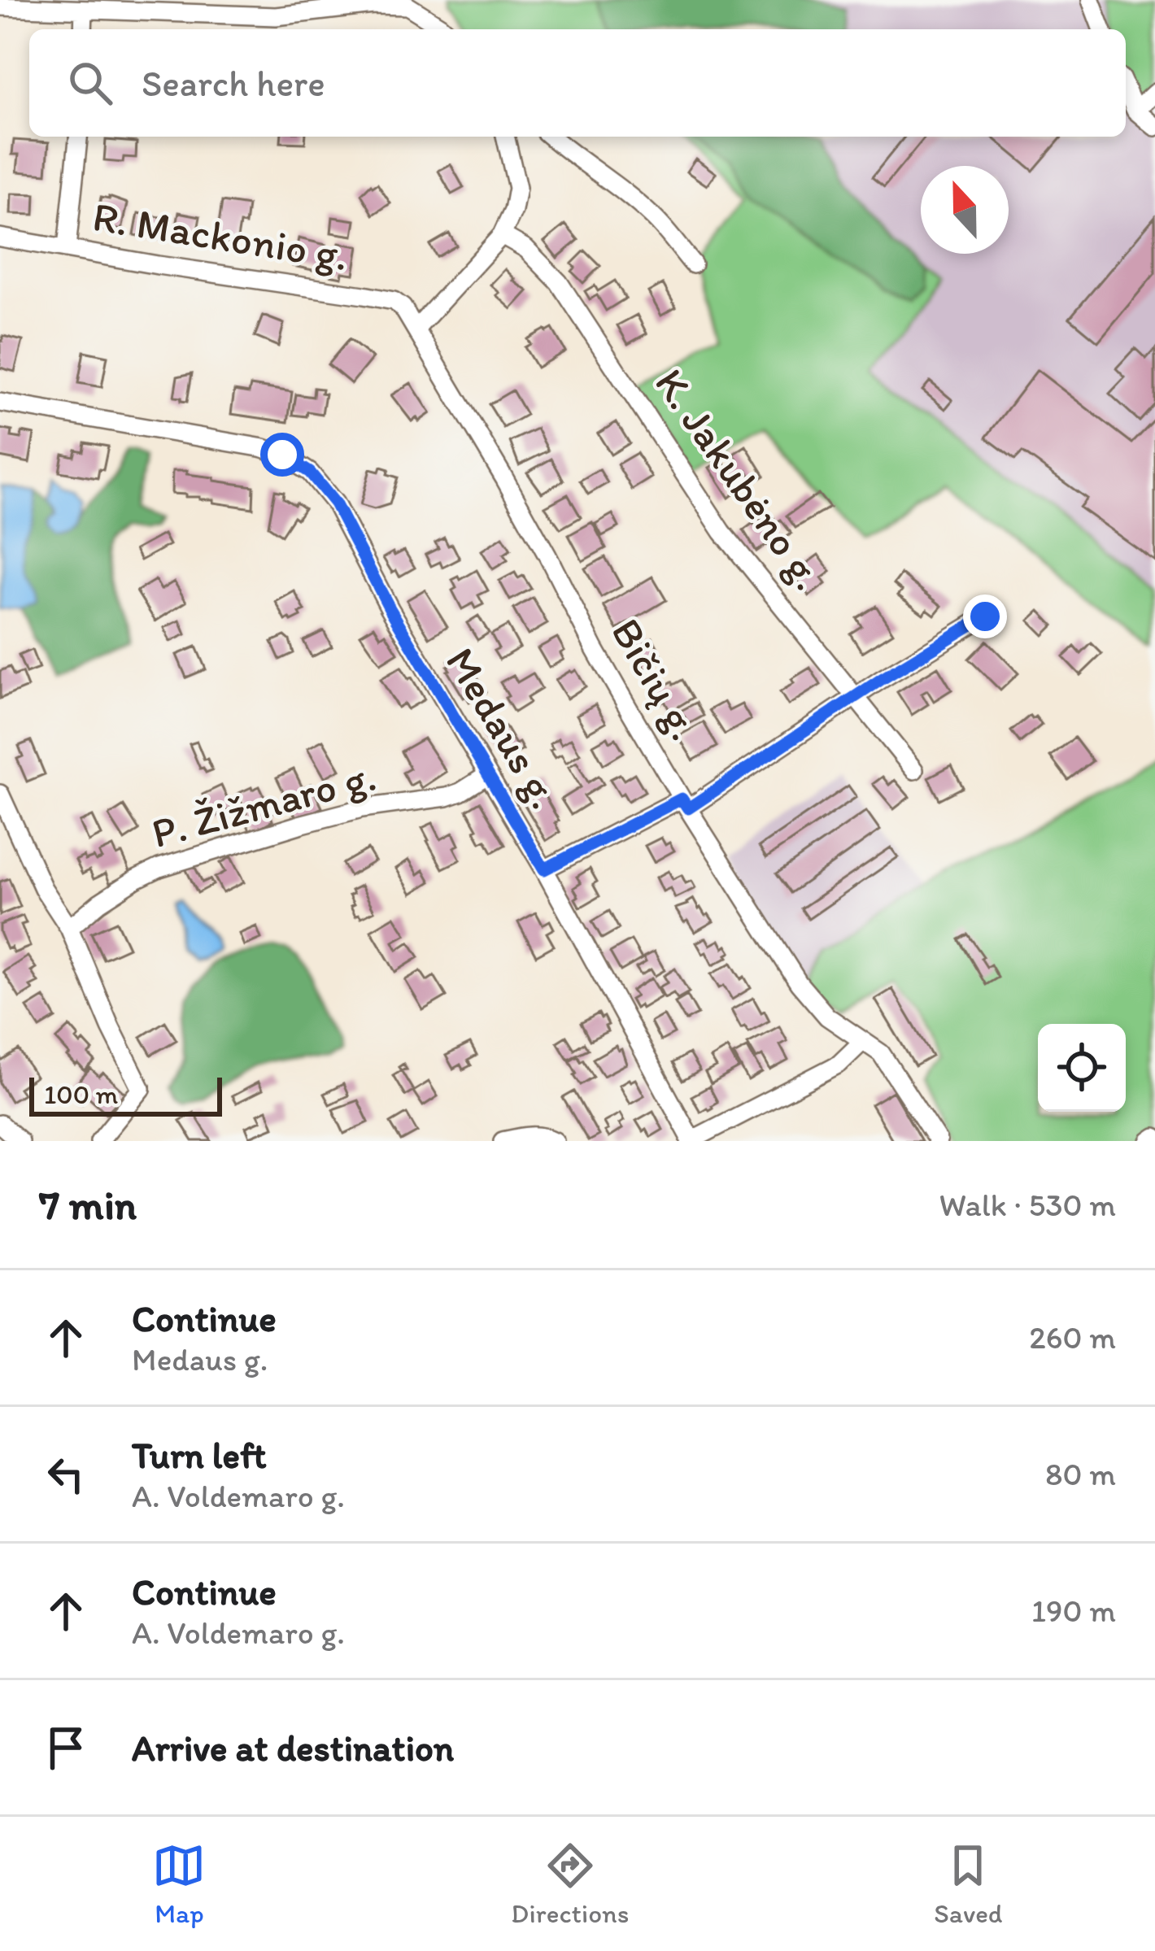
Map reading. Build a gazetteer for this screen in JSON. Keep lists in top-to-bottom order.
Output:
{
  "streets": {
    "street": [
      "R. Mackonio g.",
      "K. Jakubėno g.",
      "Bičių g.",
      "Medaus g.",
      "P. Žižmaro g."
    ]
  },
  "crossings": [
    ["R. Mackonio g.", "Bičių g."],
    ["Medaus g.", "P. Žižmaro g."]
  ],
  "scale_bar": "100 m",
  "north": "top",
  "page": {
    "search": "Search here",
    "scale": "100 m",
    "heading": ["7 min", "Walk · 530 m"],
    "list": [
      ["Continue", "Medaus g.", "260 m"],
      ["Turn left", "A. Voldemaro g.", "80 m"],
      ["Continue", "A. Voldemaro g.", "190 m"],
      "Arrive at destination"
    ],
    "nav": ["Map", "Directions", "Saved"]
  }
}
